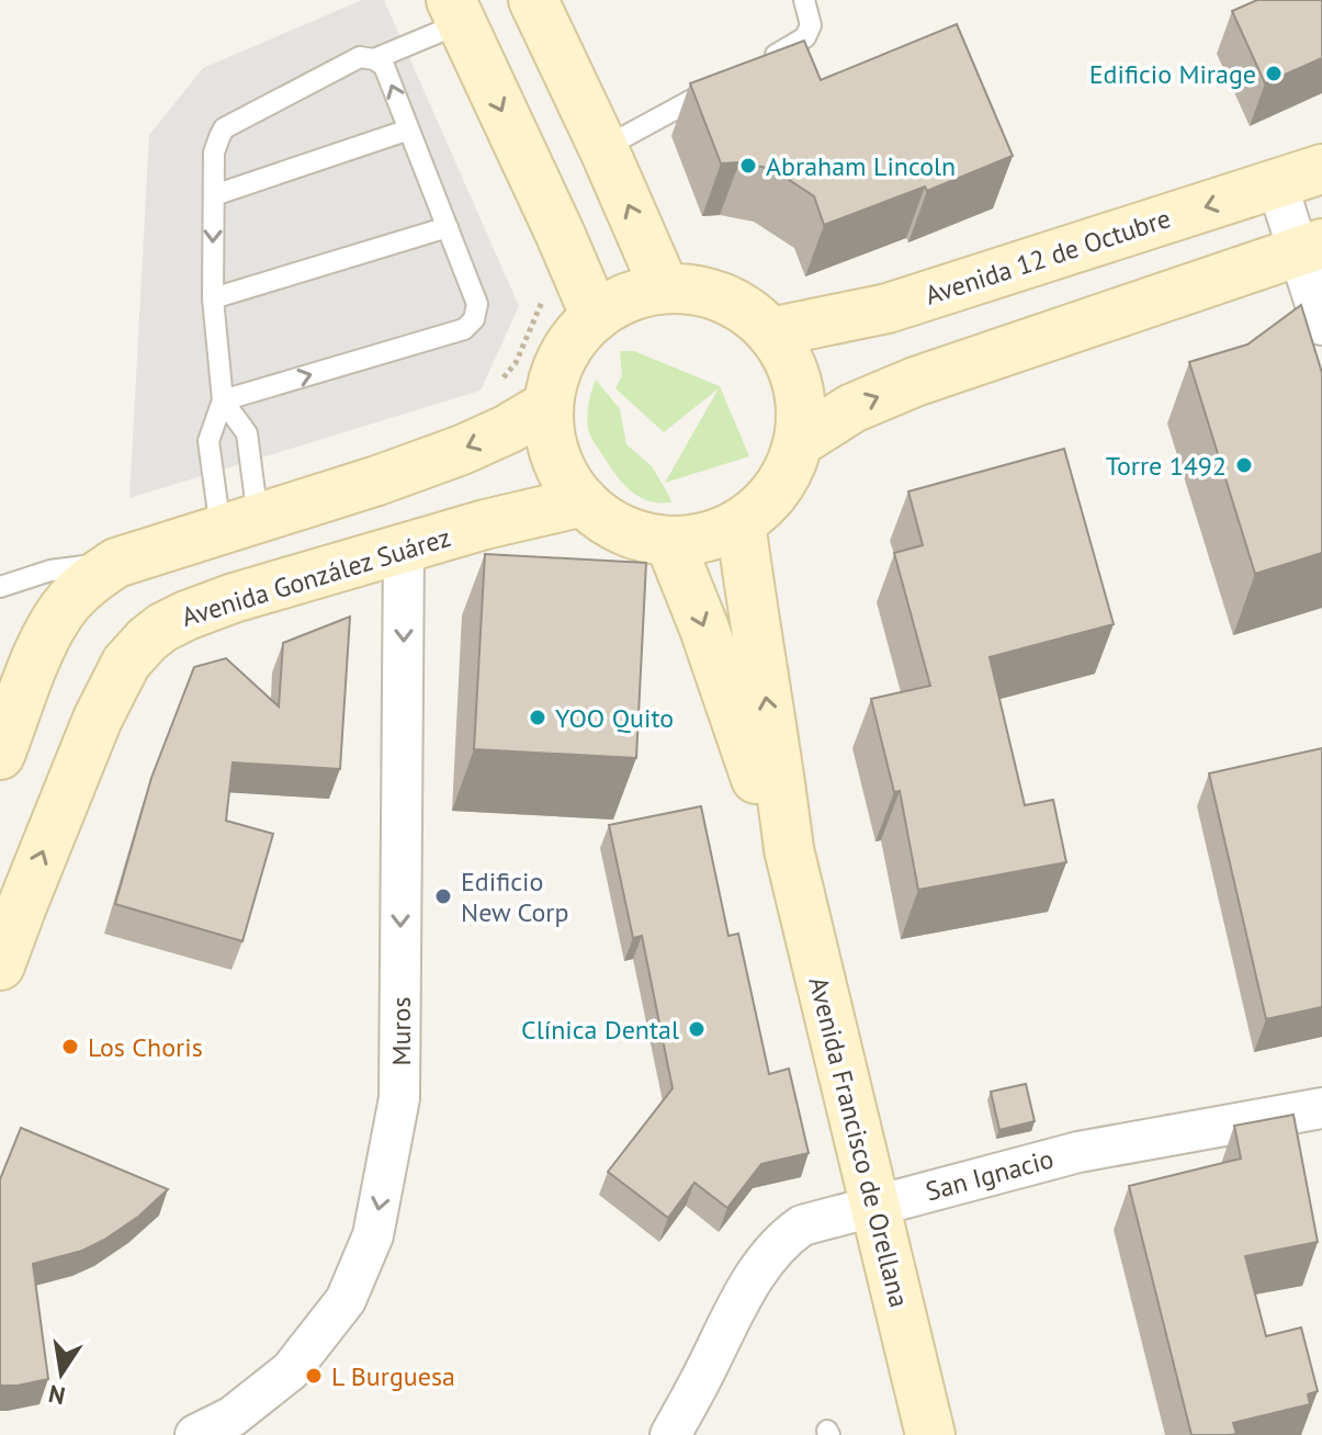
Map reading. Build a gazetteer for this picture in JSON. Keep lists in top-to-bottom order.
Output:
{
  "streets": {
    "main road": ["Avenida 12 de Octubre", "Avenida González Suárez", "Avenida Francisco de Orellana"],
    "street": ["Muros", "San Ignacio"]
  },
  "crossings": [
    ["Avenida 12 de Octubre", "Avenida González Suárez"],
    ["Avenida 12 de Octubre", "Avenida Francisco de Orellana"],
    ["Avenida González Suárez", "Muros"],
    ["Avenida González Suárez", "Avenida Francisco de Orellana"],
    ["Avenida Francisco de Orellana", "San Ignacio"]
  ],
  "one_way": ["Muros"],
  "places": [
    "Edificio Mirage",
    "Abraham Lincoln",
    "Torre 1492",
    "YOO Quito",
    "Edificio New Corp",
    "Clínica Dental",
    "Los Choris",
    "L Burguesa"
  ],
  "north": "bottom"
}
